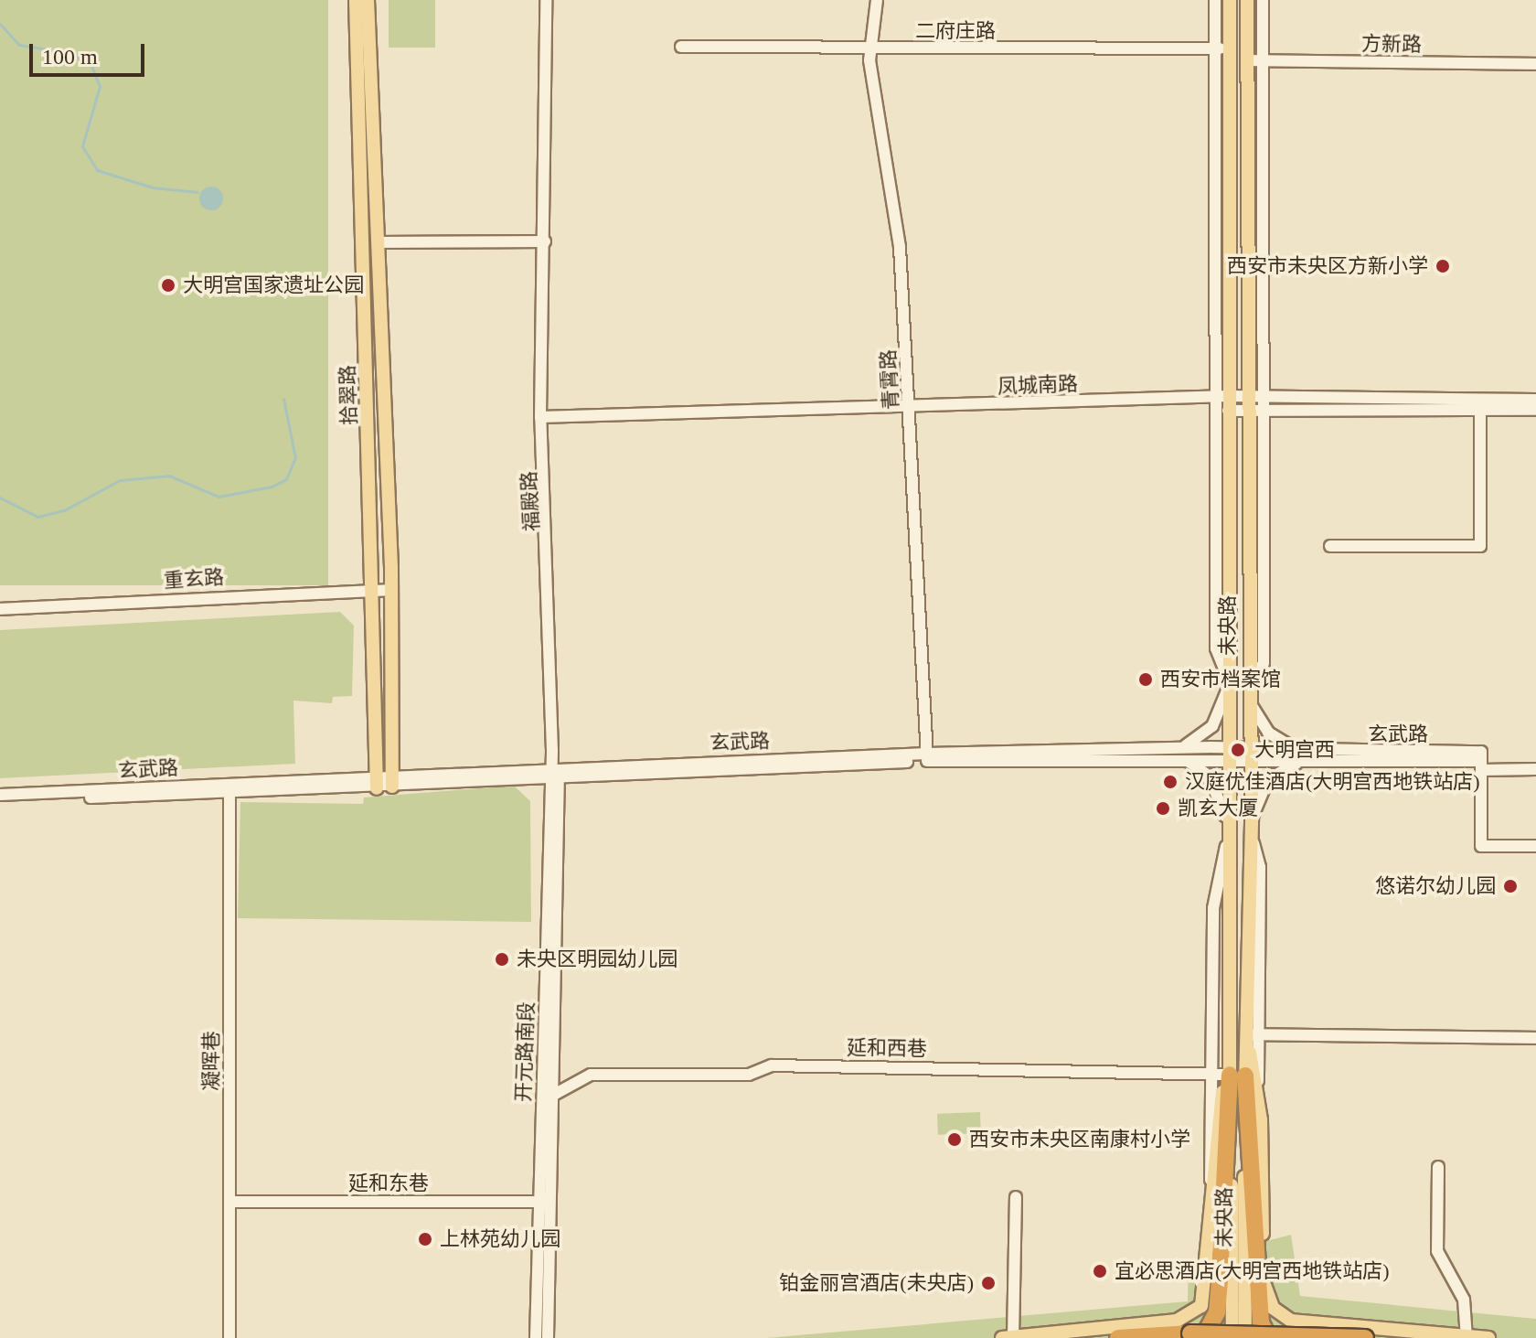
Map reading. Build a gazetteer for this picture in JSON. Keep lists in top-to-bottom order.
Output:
{
  "streets": {
    "main road": ["拾翠路", "未央路"],
    "street": [
      "二府庄路",
      "方新路",
      "青霄路",
      "凤城南路",
      "福殿路",
      "重玄路",
      "玄武路",
      "延和西巷",
      "开元路南段",
      "凝晖巷",
      "延和东巷"
    ]
  },
  "crossings": [
    ["二府庄路", "青霄路"],
    ["二府庄路", "未央路"],
    ["方新路", "未央路"],
    ["青霄路", "凤城南路"],
    ["青霄路", "玄武路"],
    ["凤城南路", "福殿路"],
    ["凤城南路", "未央路"],
    ["拾翠路", "重玄路"],
    ["拾翠路", "玄武路"],
    ["福殿路", "玄武路"],
    ["福殿路", "开元路南段"],
    ["未央路", "玄武路"],
    ["未央路", "延和西巷"],
    ["玄武路", "开元路南段"],
    ["玄武路", "凝晖巷"],
    ["延和西巷", "开元路南段"],
    ["开元路南段", "延和东巷"],
    ["凝晖巷", "延和东巷"]
  ],
  "places": [
    "西安市未央区方新小学",
    "大明宫国家遗址公园",
    "西安市档案馆",
    "大明宫西",
    "汉庭优佳酒店(大明宫西地铁站店)",
    "凯玄大厦",
    "悠诺尔幼儿园",
    "未央区明园幼儿园",
    "西安市未央区南康村小学",
    "上林苑幼儿园",
    "宜必思酒店(大明宫西地铁站店)",
    "铂金丽宫酒店(未央店)"
  ],
  "scale_bar": "100 m"
}
